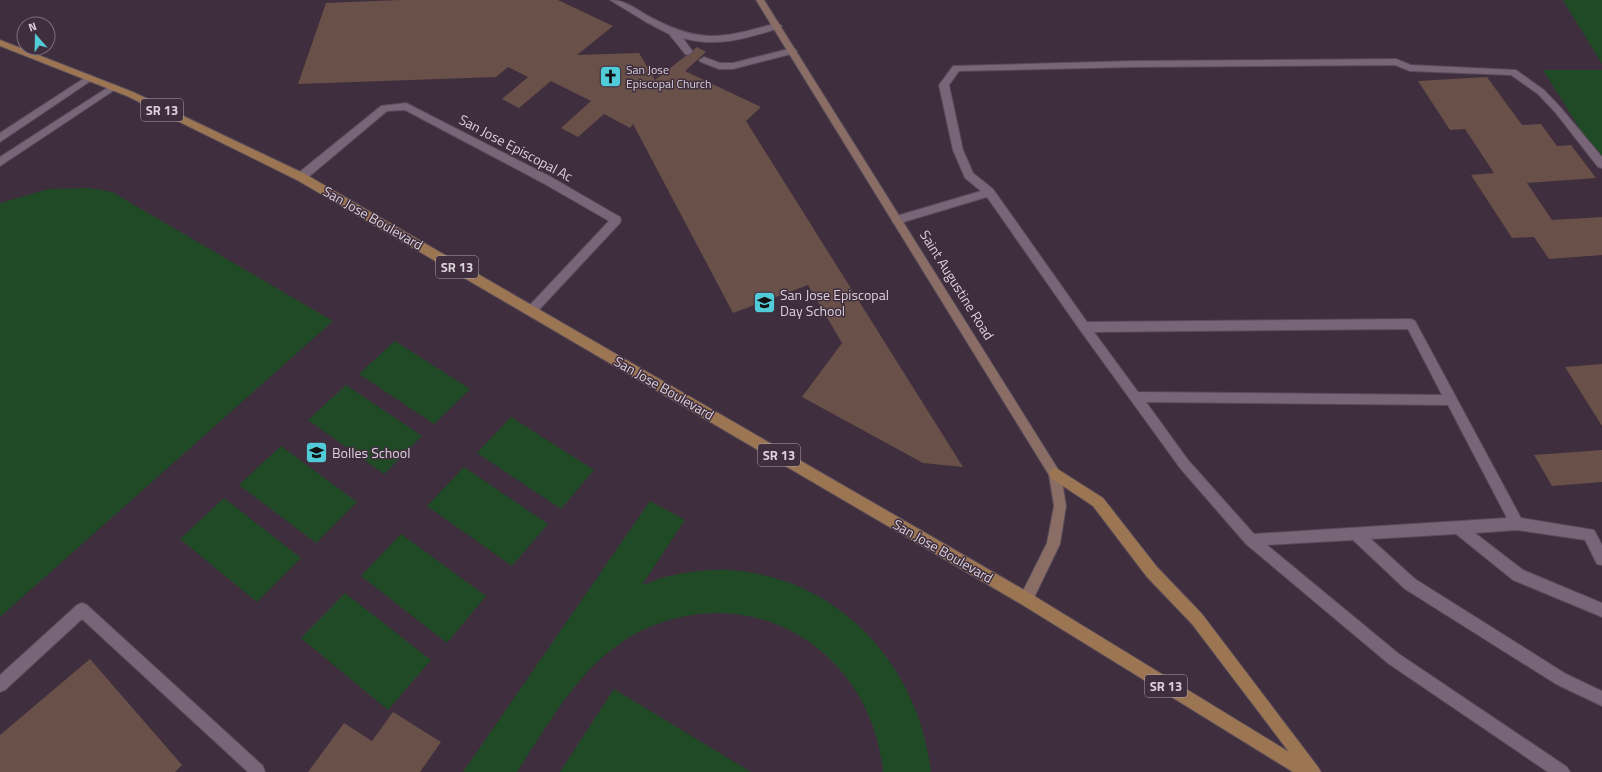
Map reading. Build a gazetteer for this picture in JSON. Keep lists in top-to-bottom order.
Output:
{
  "streets": {
    "main road": ["SR 13", "San Jose Boulevard", "Saint Augustine Road"],
    "street": ["San Jose Episcopal Ac"]
  },
  "crossings": [
    ["San Jose Episcopal Ac", "San Jose Boulevard"],
    ["San Jose Boulevard", "Saint Augustine Road"]
  ],
  "places": {
    "church": ["San Jose Episcopal Church"],
    "school or university": ["San Jose Episcopal Day School", "Bolles School"]
  },
  "north": "top"
}
